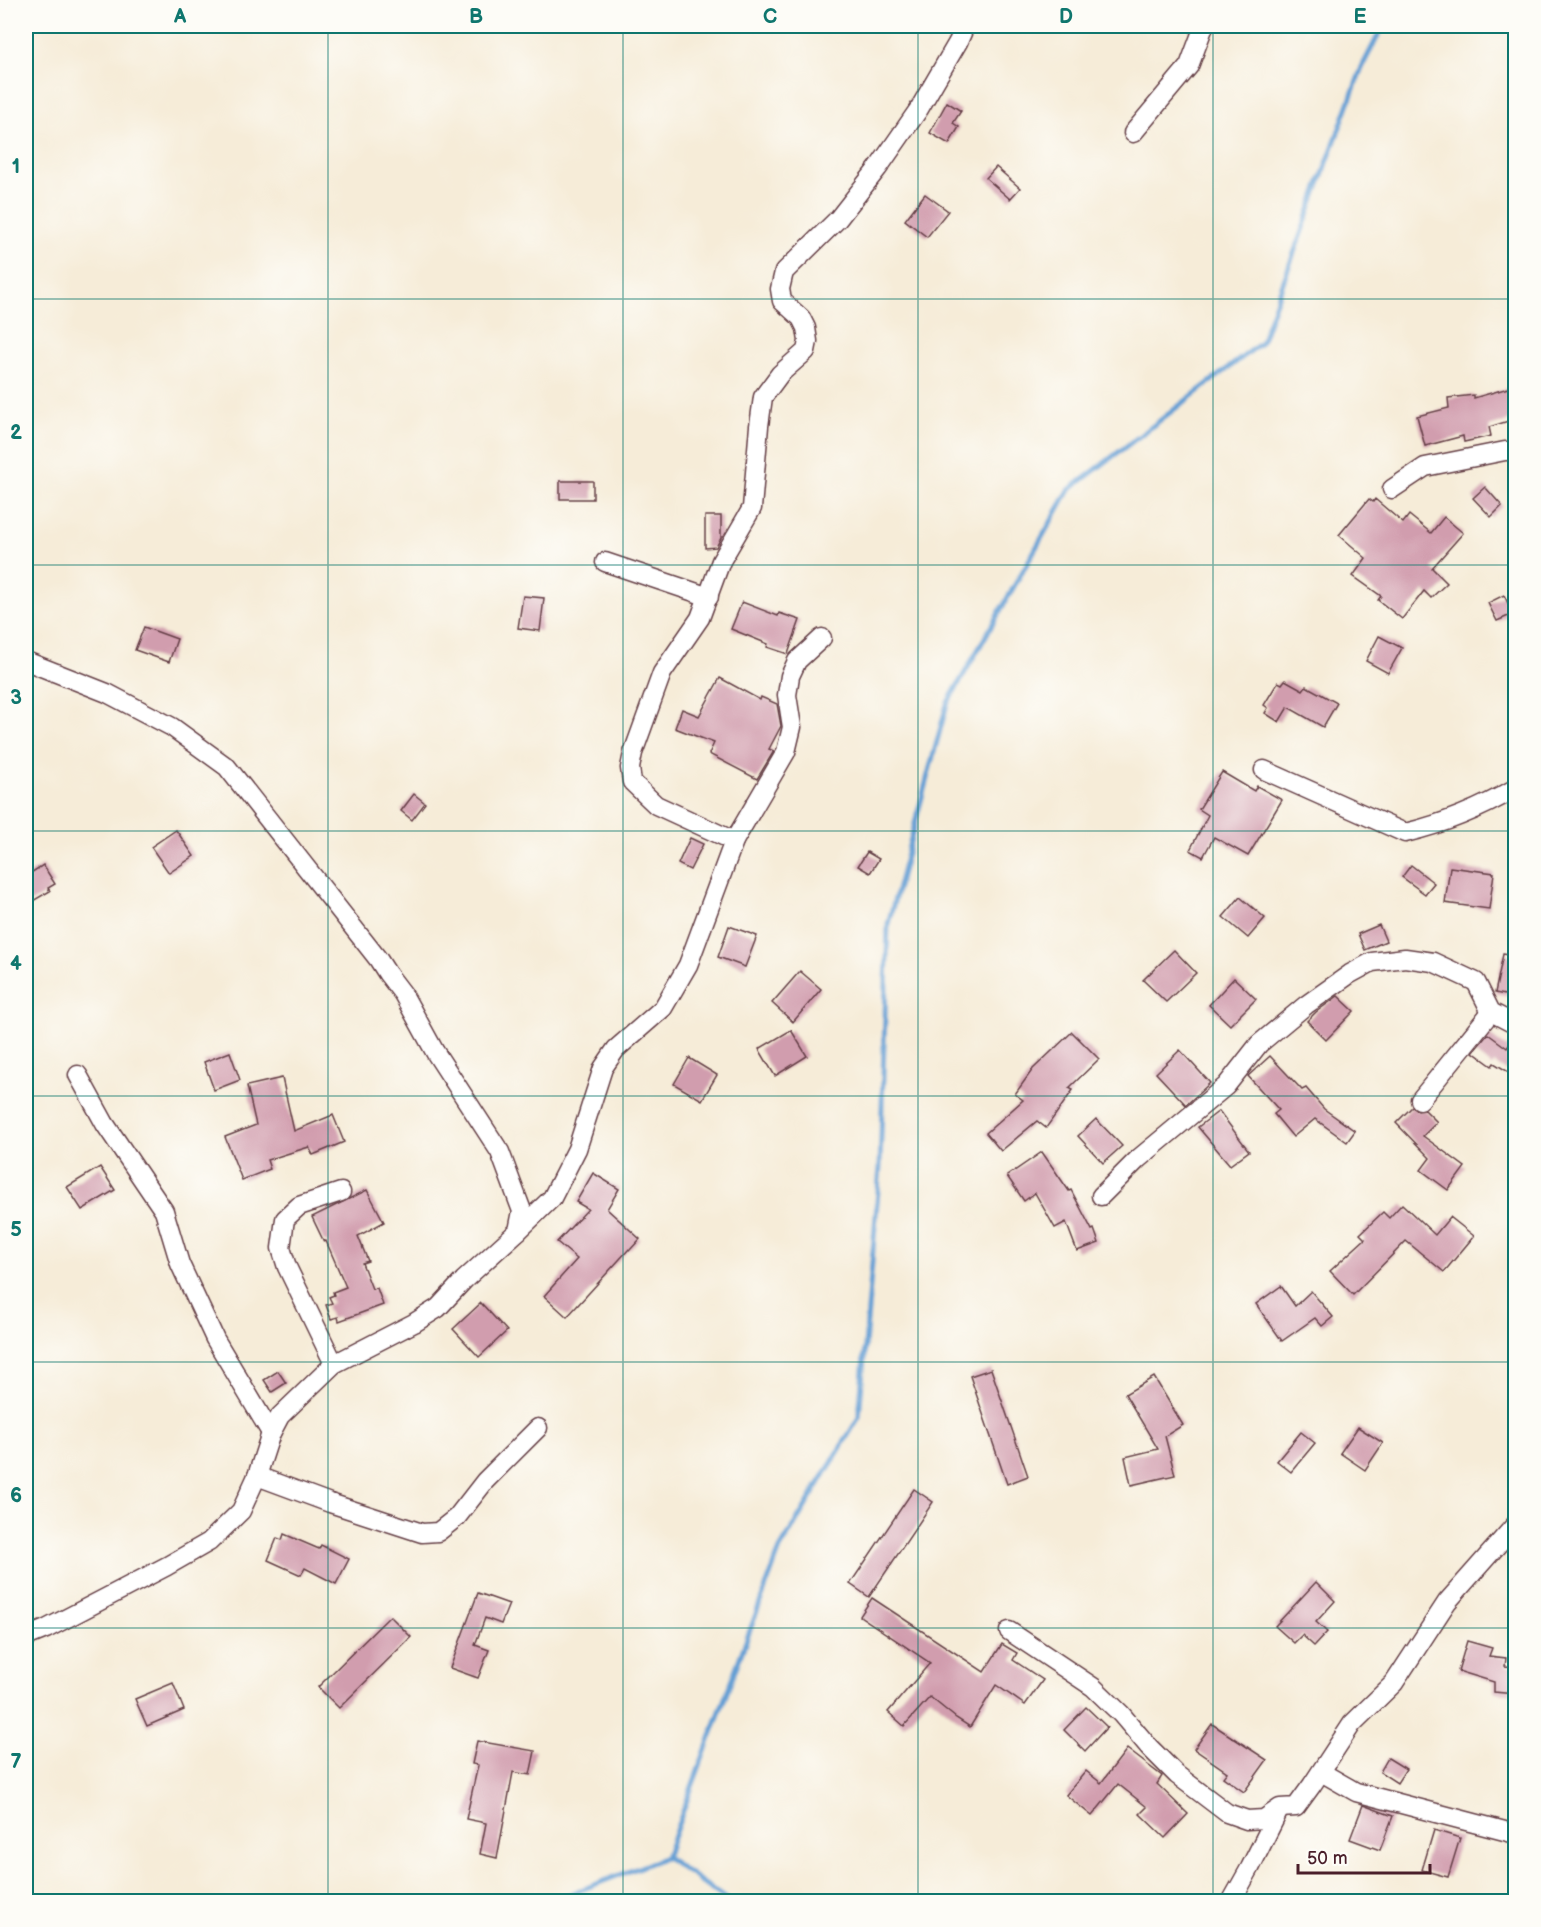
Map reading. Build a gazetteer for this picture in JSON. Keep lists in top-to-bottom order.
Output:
{
  "scale_bar": "50 m",
  "grid": {
    "columns": [
      "A",
      "B",
      "C",
      "D",
      "E"
    ],
    "rows": [
      "1",
      "2",
      "3",
      "4",
      "5",
      "6",
      "7"
    ]
  }
}
